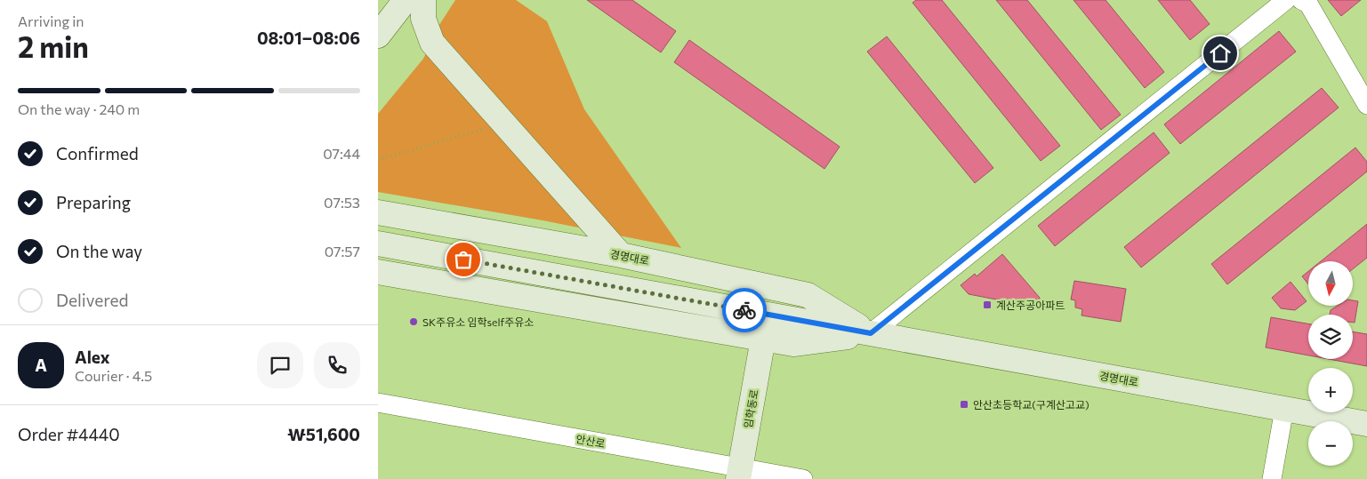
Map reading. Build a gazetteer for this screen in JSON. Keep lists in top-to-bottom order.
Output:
{
  "streets": {
    "street": ["경명대로", "임학동로", "안산로"]
  },
  "crossings": [
    ["경명대로", "임학동로"],
    ["임학동로", "안산로"]
  ],
  "places": {
    "transit": ["계산주공아파트", "안산초등학교(구계산고교)"],
    "other": ["SK주유소 임학self주유소"]
  },
  "north": "bottom",
  "page": {
    "heading": ["2 min", "Arriving in", "08:01–08:06"],
    "panel": [
      "Alex",
      "Courier · 4.5",
      "Order #4440",
      "₩51,600"
    ],
    "bar": "On the way · 240 m",
    "list": [
      ["Confirmed", "07:44"],
      ["Preparing", "07:53"],
      ["On the way", "07:57"],
      "Delivered"
    ],
    "map_buttons": ["+", "−"],
    "round": "A"
  }
}
